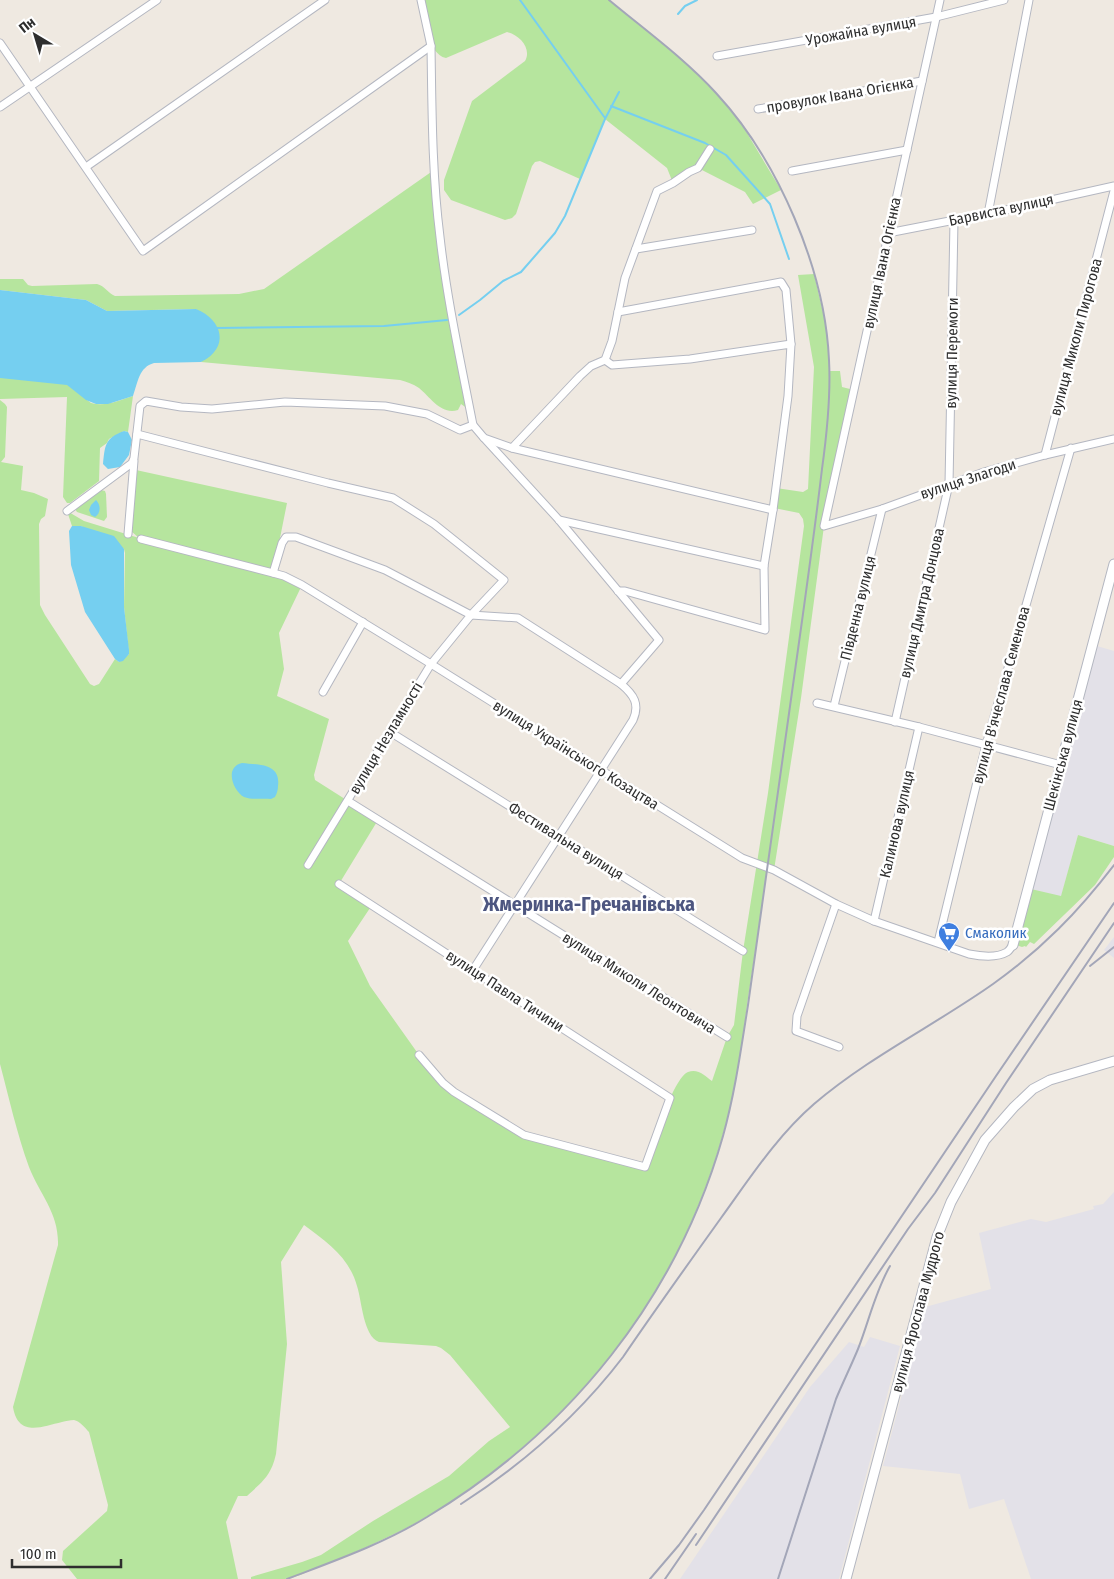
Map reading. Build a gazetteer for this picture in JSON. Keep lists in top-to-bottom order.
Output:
{
  "streets": {
    "street": [
      "Урожайна вулиця",
      "провулок Івана Огієнка",
      "Барвиста вулиця",
      "вулиця Івана Огієнка",
      "вулиця Миколи Пирогова",
      "вулиця Перемоги",
      "вулиця Злагоди",
      "вулиця Дмитра Донцова",
      "Південна вулиця",
      "вулиця В'ячеслава Семенова",
      "вулиця Незламності",
      "вулиця Українського Козацтва",
      "Шекінська вулиця",
      "Калинова вулиця",
      "Фестивальна вулиця",
      "вулиця Миколи Леонтовича",
      "вулиця Павла Тичини",
      "вулиця Ярослава Мудрого"
    ]
  },
  "crossings": [
    ["Урожайна вулиця", "вулиця Івана Огієнка"],
    ["провулок Івана Огієнка", "вулиця Івана Огієнка"],
    ["Барвиста вулиця", "вулиця Івана Огієнка"],
    ["Барвиста вулиця", "вулиця Перемоги"],
    ["вулиця Івана Огієнка", "вулиця Злагоди"],
    ["вулиця Миколи Пирогова", "вулиця Злагоди"],
    ["вулиця Перемоги", "вулиця Злагоди"],
    ["вулиця Перемоги", "вулиця Дмитра Донцова"],
    ["вулиця Злагоди", "вулиця Дмитра Донцова"],
    ["вулиця Злагоди", "Південна вулиця"],
    ["вулиця Злагоди", "вулиця В'ячеслава Семенова"],
    ["вулиця В'ячеслава Семенова", "вулиця Українського Козацтва"],
    ["вулиця Незламності", "вулиця Українського Козацтва"],
    ["вулиця Незламності", "Фестивальна вулиця"],
    ["вулиця Незламності", "вулиця Миколи Леонтовича"],
    ["вулиця Українського Козацтва", "Шекінська вулиця"],
    ["вулиця Українського Козацтва", "Калинова вулиця"]
  ],
  "districts": ["Жмеринка-Гречанівська"],
  "places": {
    "supermarket": ["Смаколик"]
  },
  "scale_bar": "100 m",
  "north": "top left"
}
